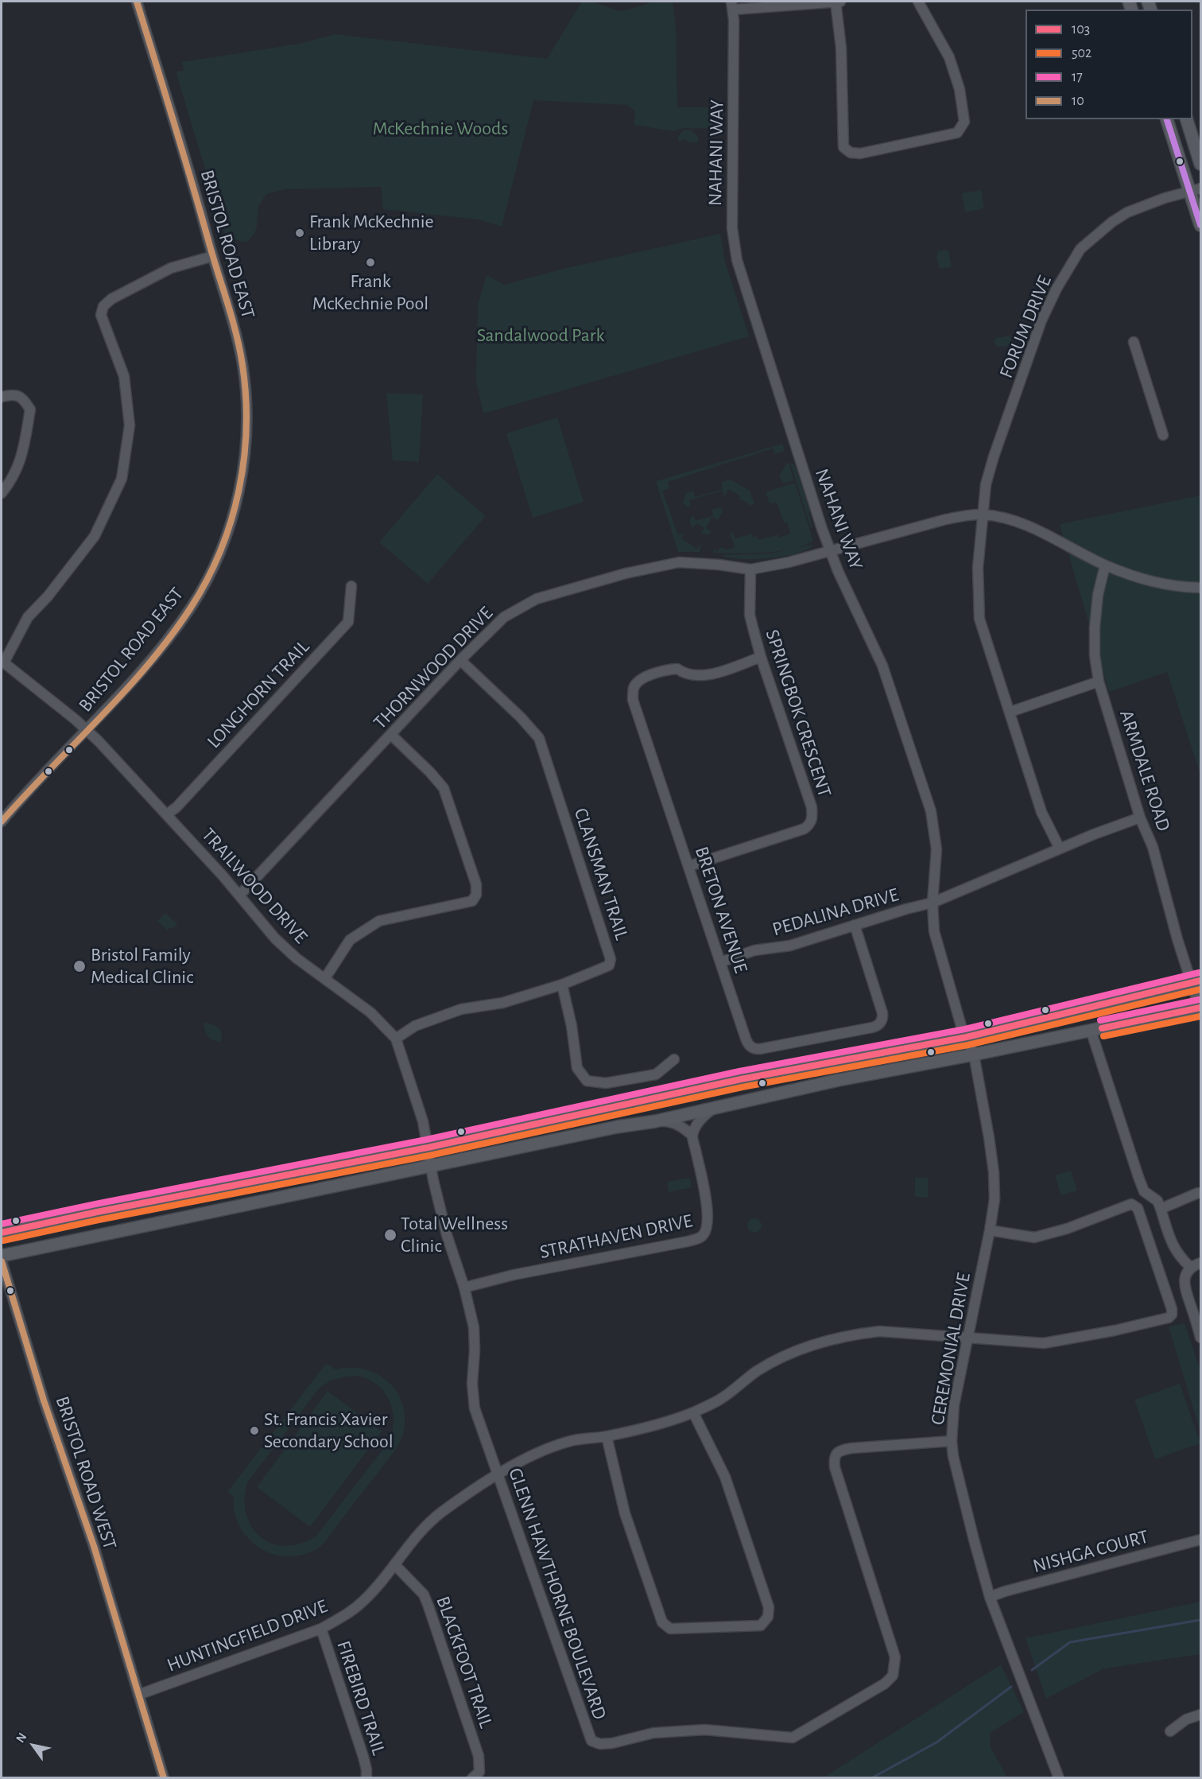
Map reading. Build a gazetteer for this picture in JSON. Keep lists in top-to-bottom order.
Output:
{
  "streets": {
    "street": [
      "NAHANI WAY",
      "BRISTOL ROAD EAST",
      "FORUM DRIVE",
      "THORNWOOD DRIVE",
      "LONGHORN TRAIL",
      "SPRINGBOK CRESCENT",
      "ARMDALE ROAD",
      "CLANSMAN TRAIL",
      "TRAILWOOD DRIVE",
      "BRETON AVENUE",
      "PEDALINA DRIVE",
      "STRATHAVEN DRIVE",
      "CEREMONIAL DRIVE",
      "BRISTOL ROAD WEST",
      "NISHGA COURT",
      "GLENN HAWTHORNE BOULEVARD",
      "HUNTINGFIELD DRIVE",
      "BLACKFOOT TRAIL",
      "FIREBIRD TRAIL"
    ]
  },
  "crossings": [
    ["NAHANI WAY", "THORNWOOD DRIVE"],
    ["NAHANI WAY", "PEDALINA DRIVE"],
    ["NAHANI WAY", "CEREMONIAL DRIVE"],
    ["BRISTOL ROAD EAST", "TRAILWOOD DRIVE"],
    ["FORUM DRIVE", "THORNWOOD DRIVE"],
    ["FORUM DRIVE", "PEDALINA DRIVE"],
    ["THORNWOOD DRIVE", "SPRINGBOK CRESCENT"],
    ["THORNWOOD DRIVE", "ARMDALE ROAD"],
    ["THORNWOOD DRIVE", "CLANSMAN TRAIL"],
    ["THORNWOOD DRIVE", "TRAILWOOD DRIVE"],
    ["LONGHORN TRAIL", "TRAILWOOD DRIVE"],
    ["SPRINGBOK CRESCENT", "BRETON AVENUE"],
    ["ARMDALE ROAD", "PEDALINA DRIVE"],
    ["CLANSMAN TRAIL", "TRAILWOOD DRIVE"],
    ["TRAILWOOD DRIVE", "GLENN HAWTHORNE BOULEVARD"],
    ["BRETON AVENUE", "PEDALINA DRIVE"],
    ["STRATHAVEN DRIVE", "GLENN HAWTHORNE BOULEVARD"],
    ["CEREMONIAL DRIVE", "NISHGA COURT"],
    ["CEREMONIAL DRIVE", "GLENN HAWTHORNE BOULEVARD"],
    ["CEREMONIAL DRIVE", "HUNTINGFIELD DRIVE"],
    ["BRISTOL ROAD WEST", "HUNTINGFIELD DRIVE"],
    ["GLENN HAWTHORNE BOULEVARD", "HUNTINGFIELD DRIVE"],
    ["HUNTINGFIELD DRIVE", "BLACKFOOT TRAIL"],
    ["HUNTINGFIELD DRIVE", "FIREBIRD TRAIL"]
  ],
  "parks": ["McKechnie Woods", "Sandalwood Park"],
  "places": [
    "Frank McKechnie Library",
    "Frank McKechnie Pool",
    "Bristol Family Medical Clinic",
    "Total Wellness Clinic",
    "St. Francis Xavier Secondary School"
  ],
  "lines": [
    "transit line 10",
    "transit line 17",
    "transit line 103",
    "transit line 502"
  ],
  "legend": [
    "103",
    "502",
    "17",
    "10"
  ],
  "north": "top left"
}
